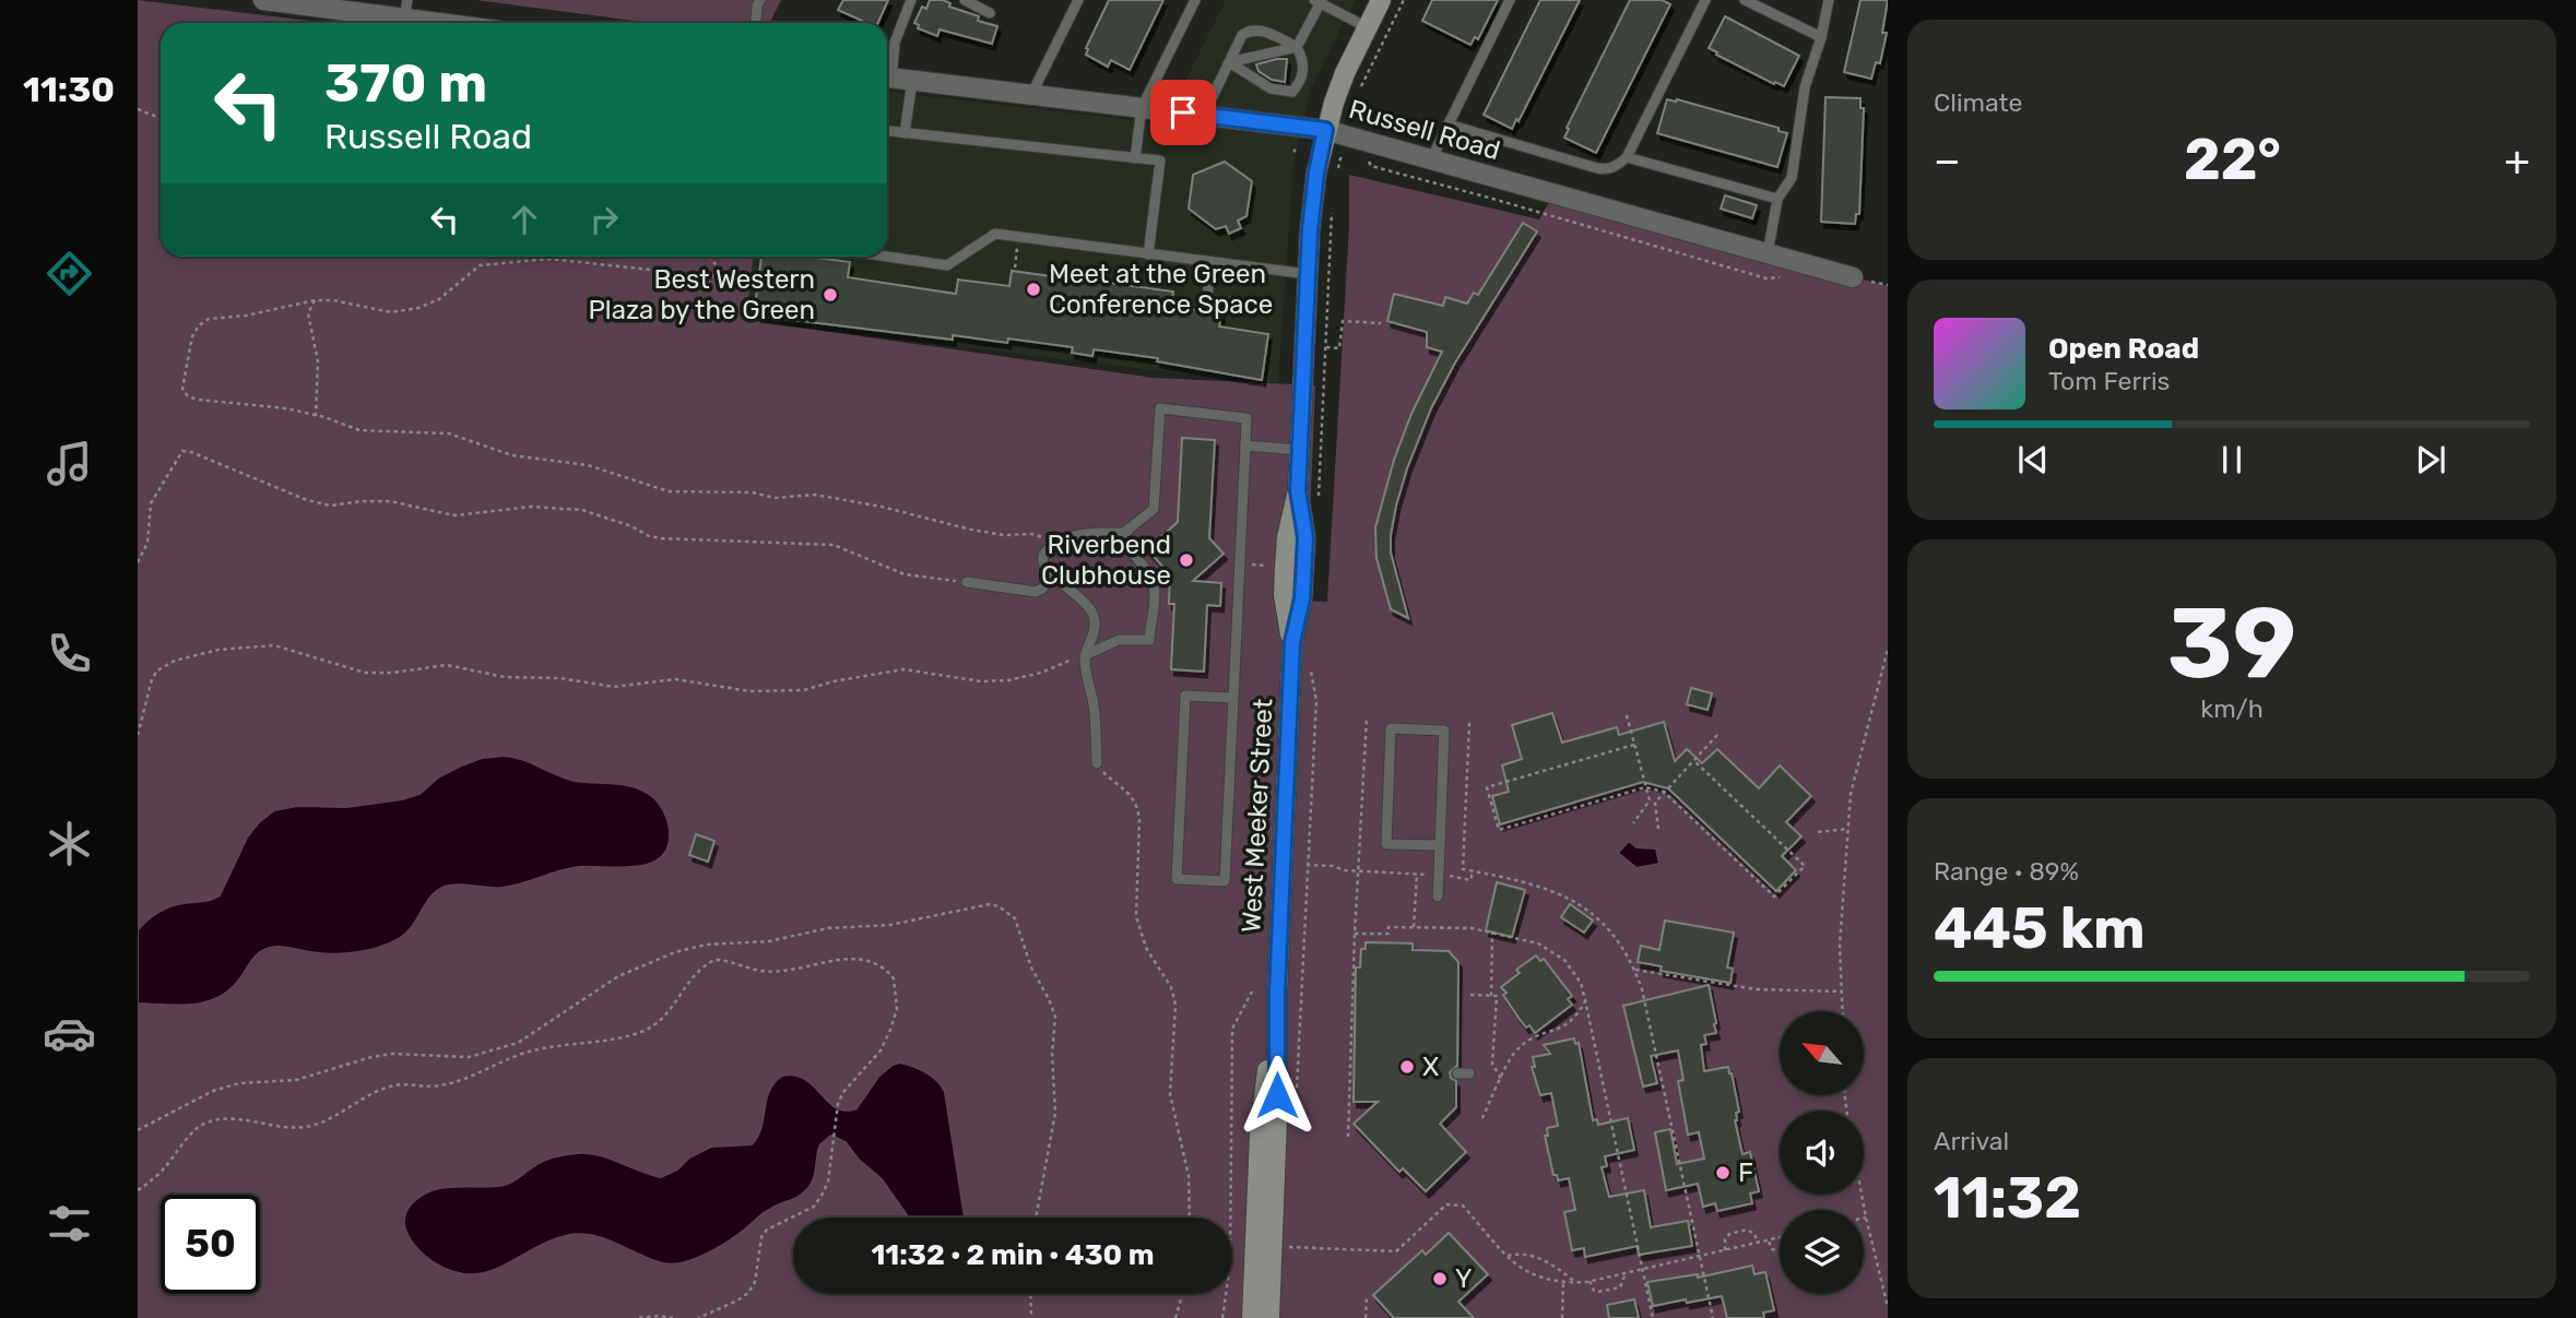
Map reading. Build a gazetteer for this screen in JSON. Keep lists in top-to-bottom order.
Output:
{
  "streets": {
    "main road": ["West Meeker Street"],
    "street": ["Russell Road"]
  },
  "crossings": [
    ["Russell Road", "West Meeker Street"]
  ],
  "places": [
    "Meet at the Green Conference Space",
    "Best Western Plaza by the Green",
    "Riverbend Clubhouse",
    "X",
    "F",
    "Y"
  ],
  "north": "top left",
  "page": {
    "tabs": "11:30",
    "tile": [
      "Climate",
      ["39", "km/h"],
      ["Range · 89%", "445 km"],
      ["Arrival", "11:32"]
    ],
    "turn": ["370 m", "Russell Road"],
    "heat": ["−", "22°", "+"],
    "song": ["Open Road", "Tom Ferris"],
    "limit": "50",
    "trip": "11:32 · 2 min · 430 m"
  }
}
